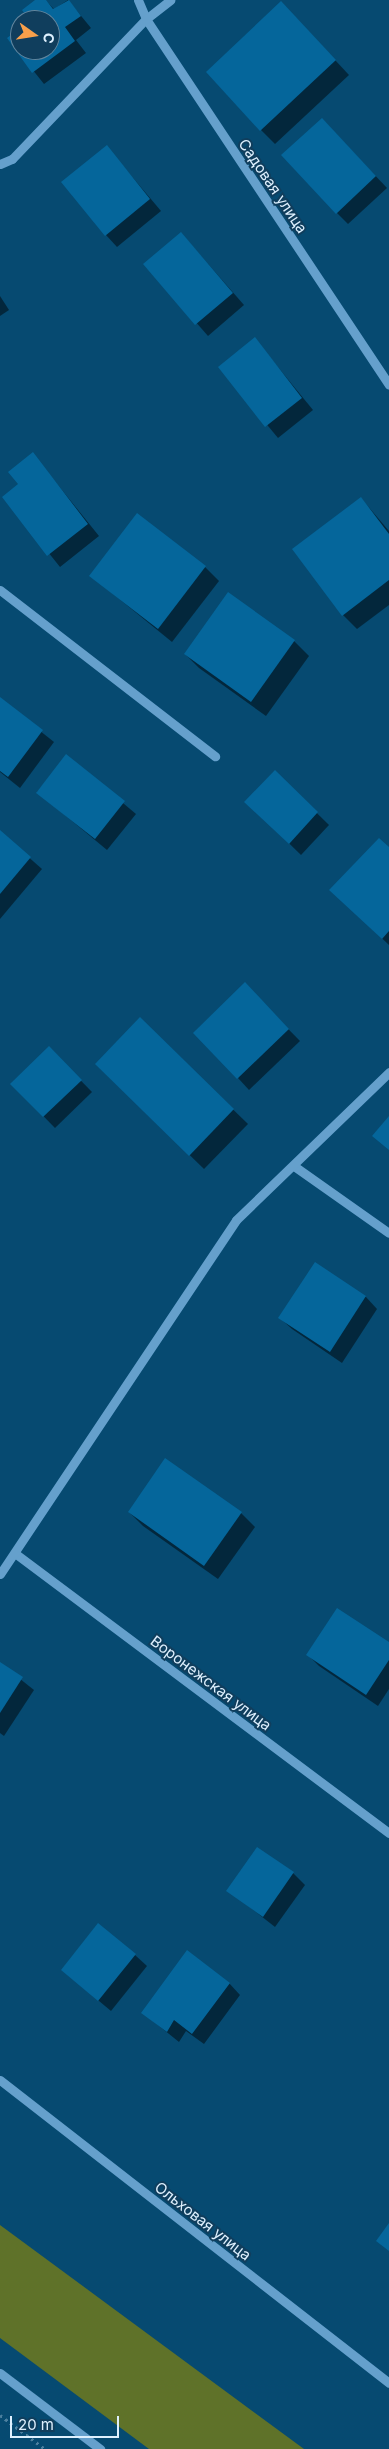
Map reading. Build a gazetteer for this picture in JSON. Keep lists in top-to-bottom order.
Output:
{
  "streets": {
    "street": ["Садовая улица", "Воронежская улица", "Ольховая улица"]
  },
  "scale_bar": "20 m",
  "north": "right"
}
